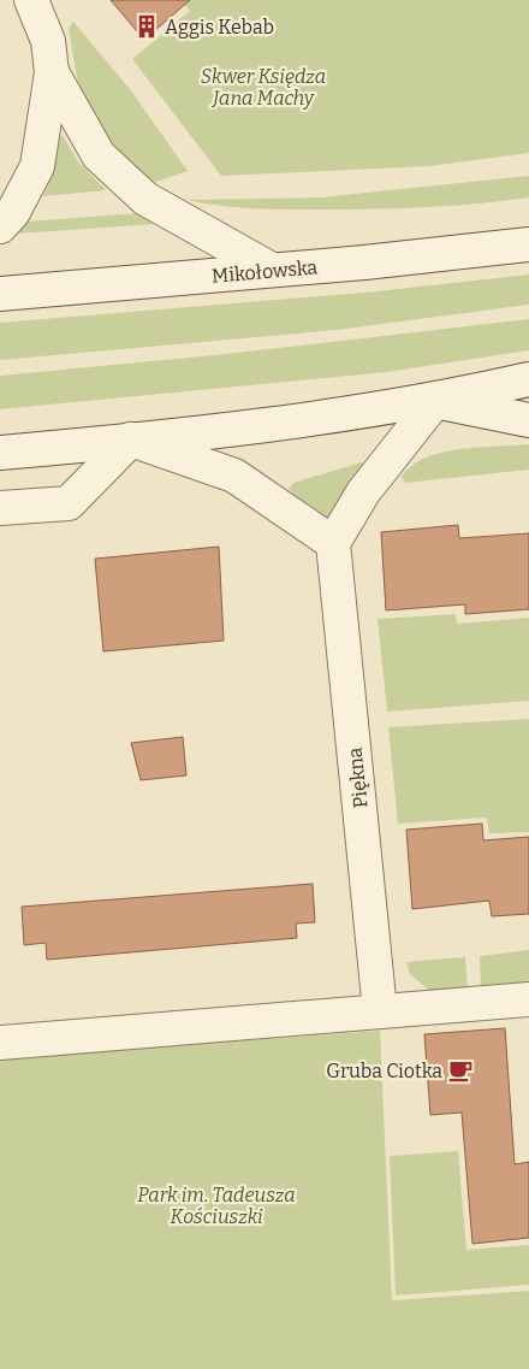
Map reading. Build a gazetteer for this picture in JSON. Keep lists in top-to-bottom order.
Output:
{
  "streets": {
    "street": ["Mikołowska", "Piękna"]
  },
  "parks": ["Skwer Księdza Jana Machy", "Park im. Tadeusza Kościuszki"],
  "places": {
    "building": ["Aggis Kebab"],
    "cafe": ["Gruba Ciotka"]
  }
}
